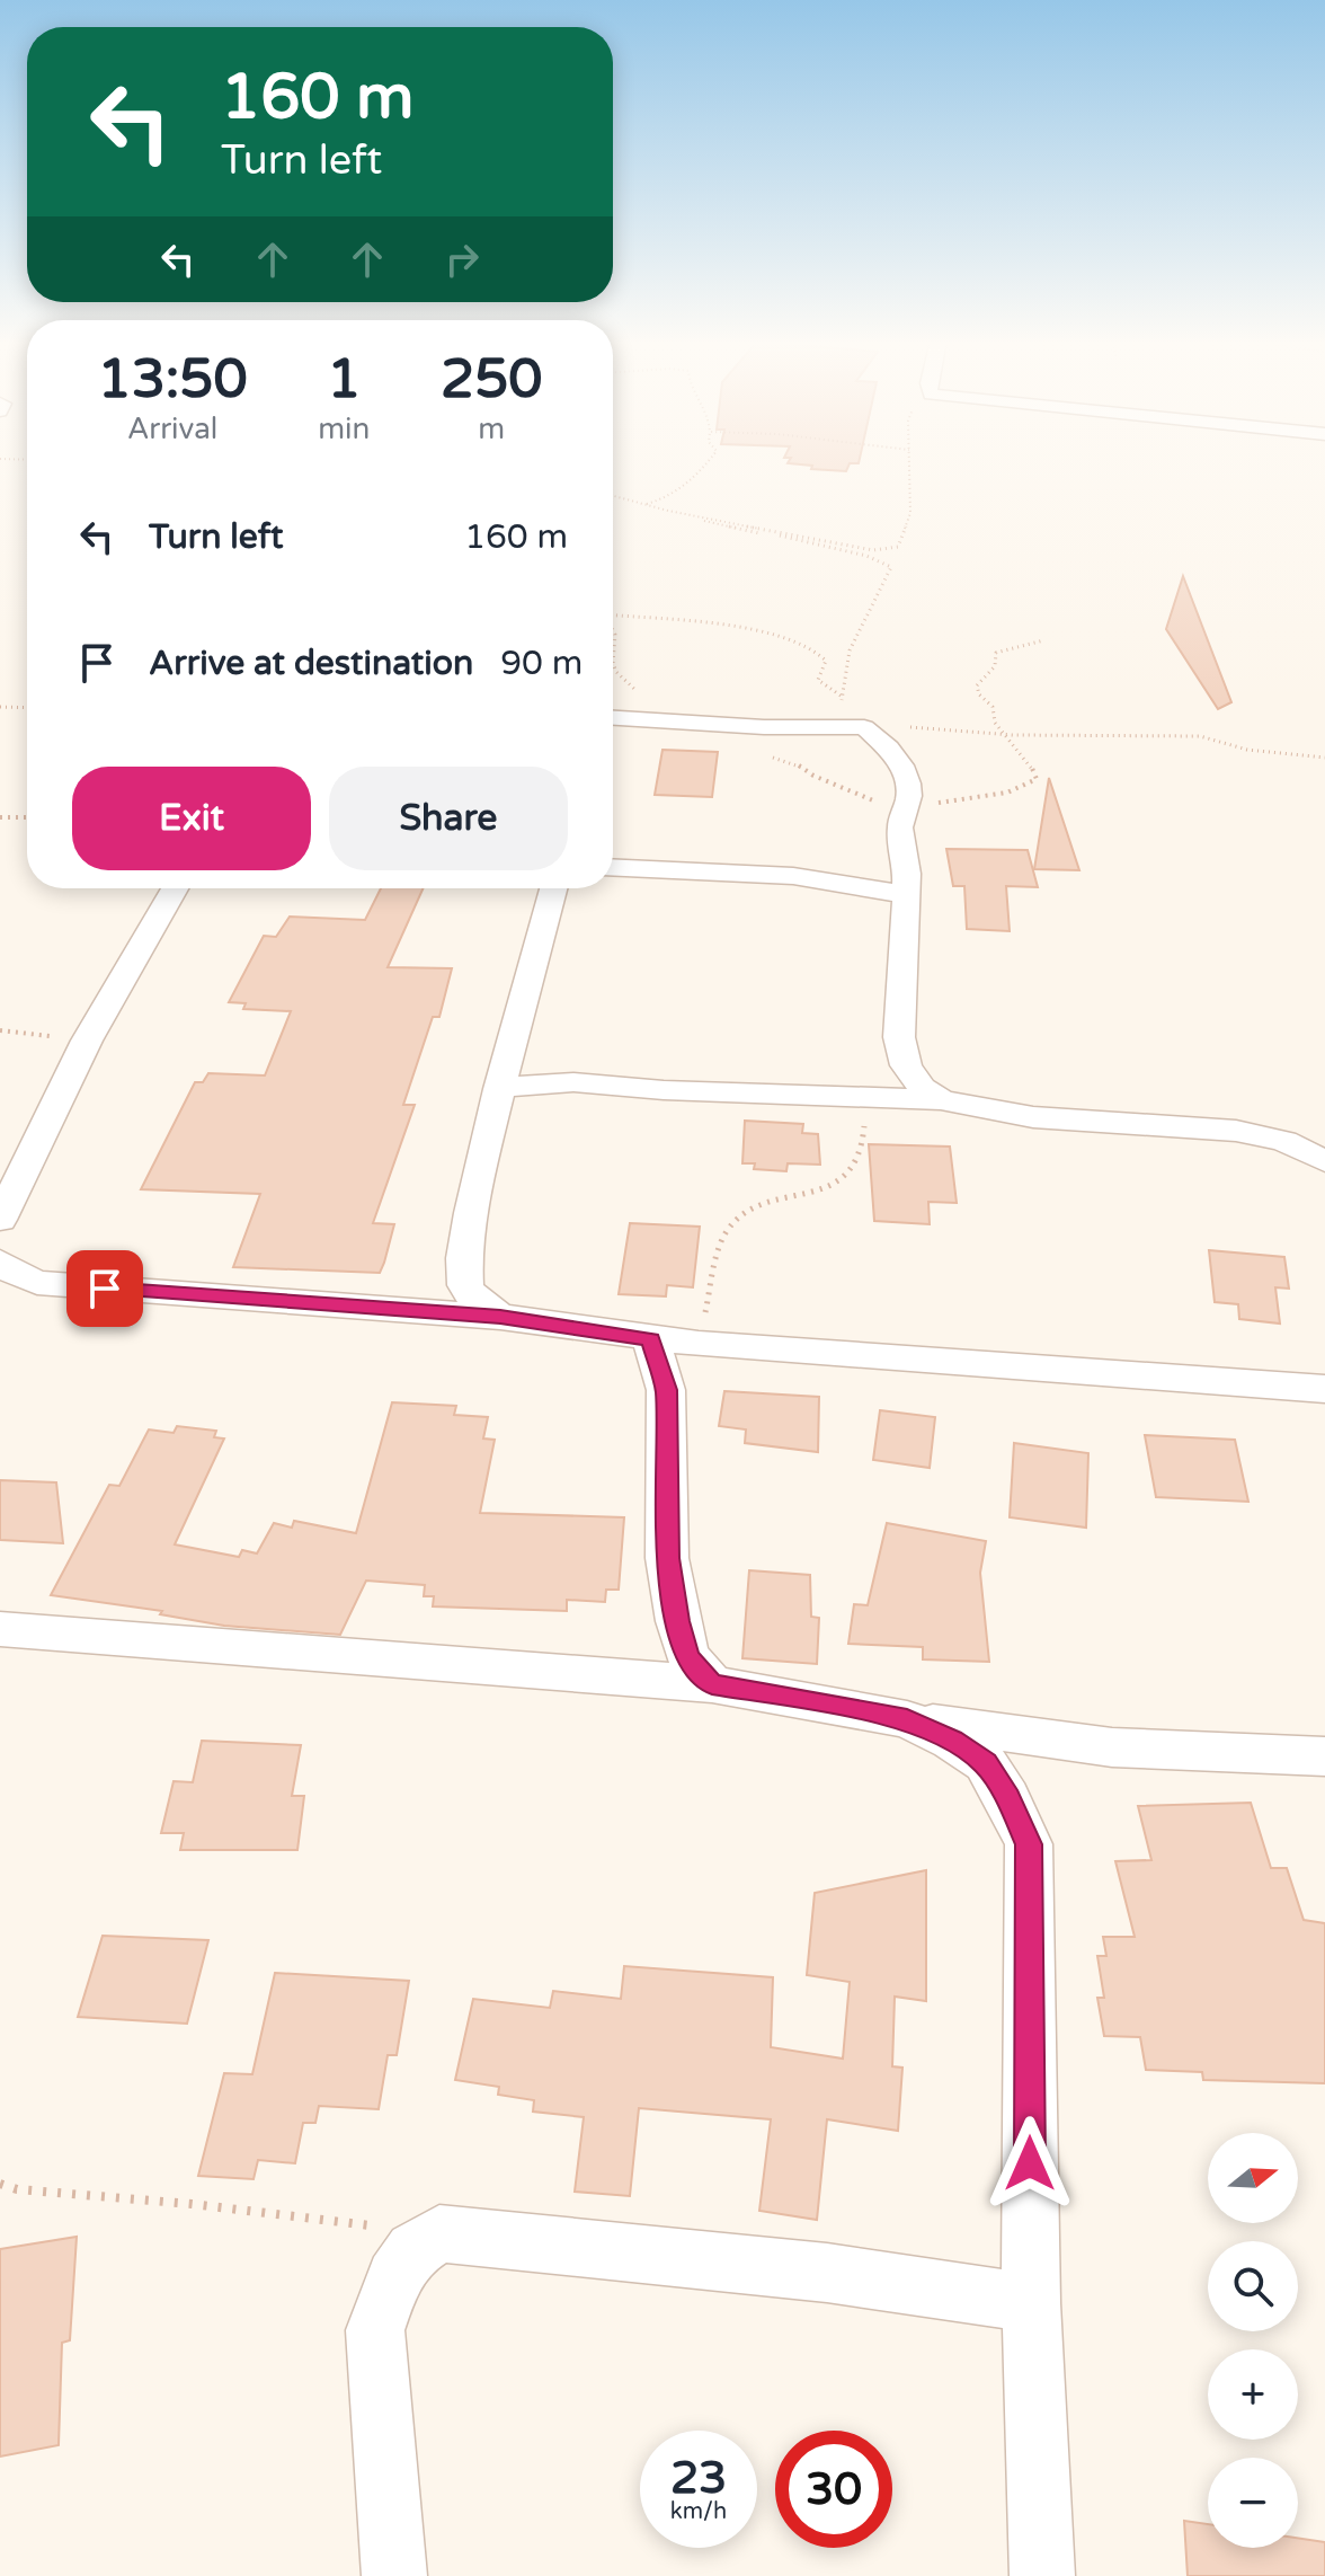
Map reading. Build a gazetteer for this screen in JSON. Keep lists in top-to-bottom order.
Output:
{
  "north": "right",
  "page": {
    "turn": ["160 m", "Turn left"],
    "eta": [
      "13:50",
      "Arrival",
      "1",
      "min",
      "250",
      "m"
    ],
    "list": [
      {
        "name": "Turn left",
        "value": "160 m"
      },
      {
        "name": "Arrive at destination",
        "value": "90 m"
      }
    ],
    "buttons": ["Exit", "Share"],
    "map_buttons": ["+", "−"],
    "speed": "23 km/h",
    "limit": "30"
  }
}
